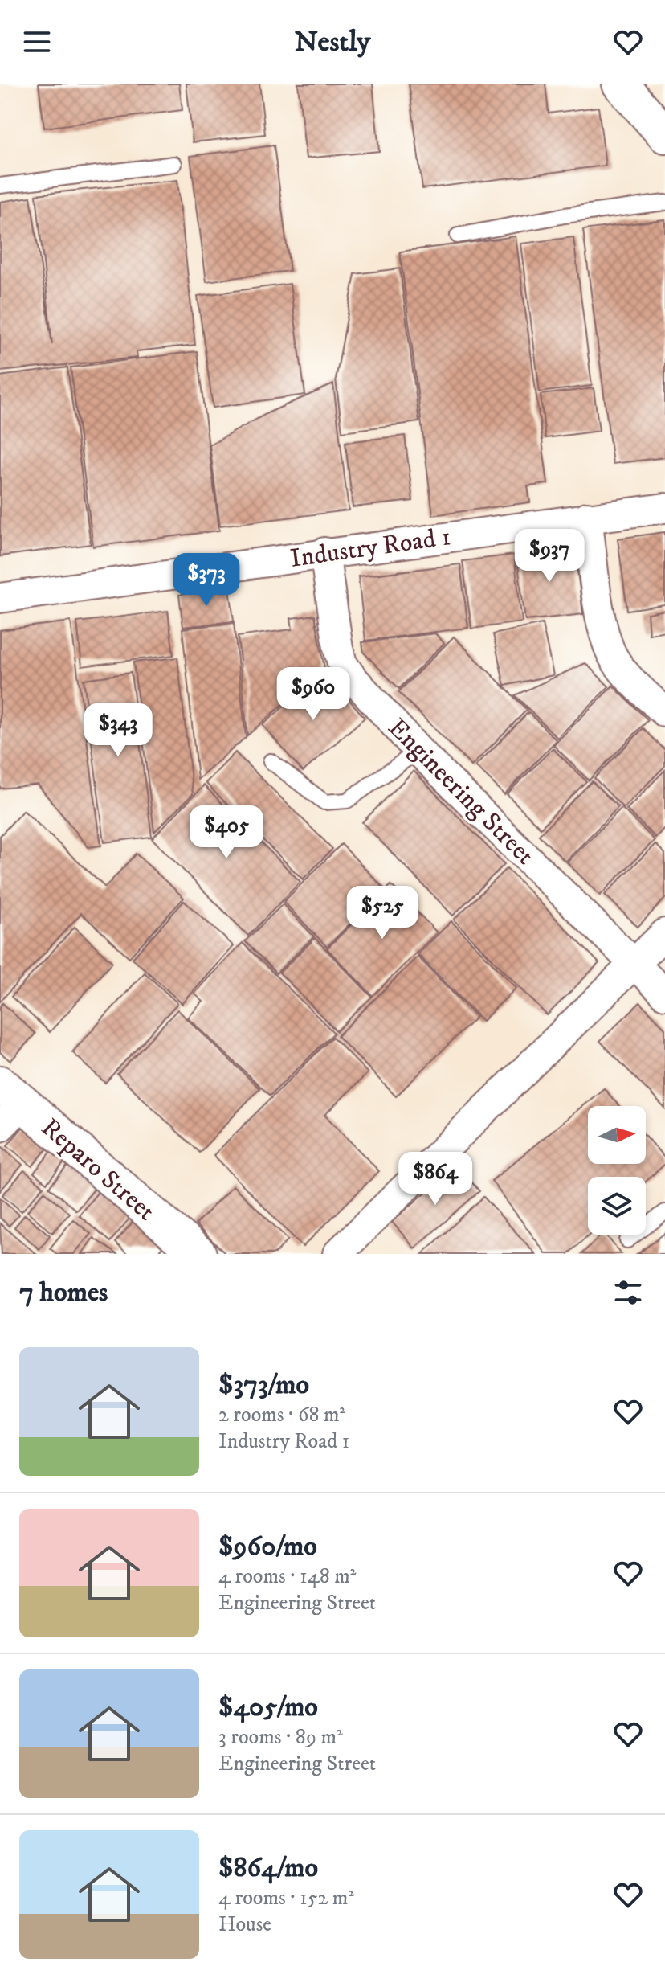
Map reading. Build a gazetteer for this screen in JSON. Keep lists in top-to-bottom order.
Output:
{
  "streets": {
    "street": ["Industry Road 1", "Engineering Street", "Reparo Street"]
  },
  "crossings": [
    ["Industry Road 1", "Engineering Street"]
  ],
  "north": "right",
  "page": {
    "header": "Nestly",
    "price": [
      "$937",
      "$373",
      "$960",
      "$343",
      "$405",
      "$525",
      "$864"
    ],
    "heading": "7 homes",
    "list": [
      {
        "name": "$373/mo",
        "note": "2 rooms · 68 m² · Industry Road 1"
      },
      {
        "name": "$960/mo",
        "note": "4 rooms · 148 m² · Engineering Street"
      },
      {
        "name": "$405/mo",
        "note": "3 rooms · 89 m² · Engineering Street"
      },
      {
        "name": "$864/mo",
        "note": "4 rooms · 152 m² · House"
      }
    ]
  }
}
